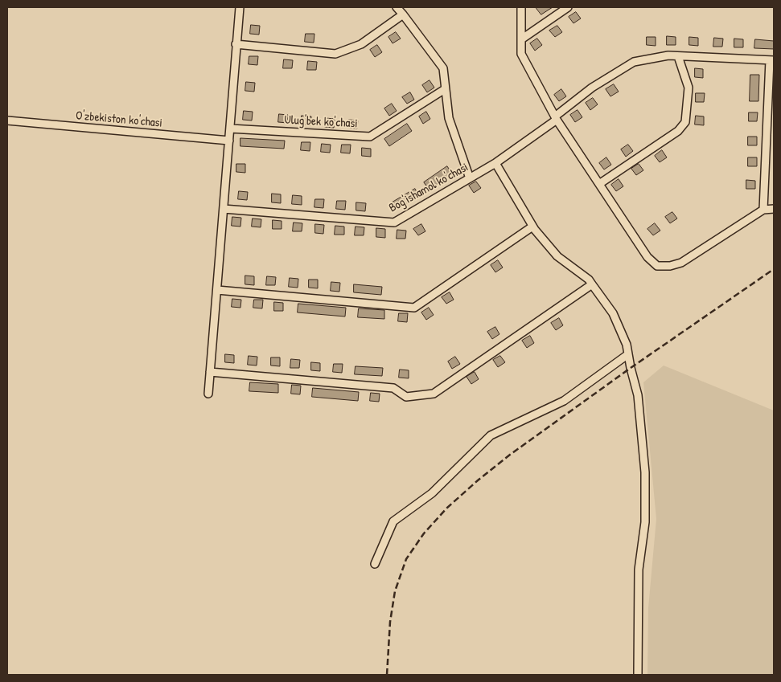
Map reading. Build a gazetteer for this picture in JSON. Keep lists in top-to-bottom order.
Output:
{
  "streets": {
    "street": ["O'zbekiston ko'chasi", "Ulug'bek ko'chasi", "Bog'ishamol ko'chasi"]
  }
}
